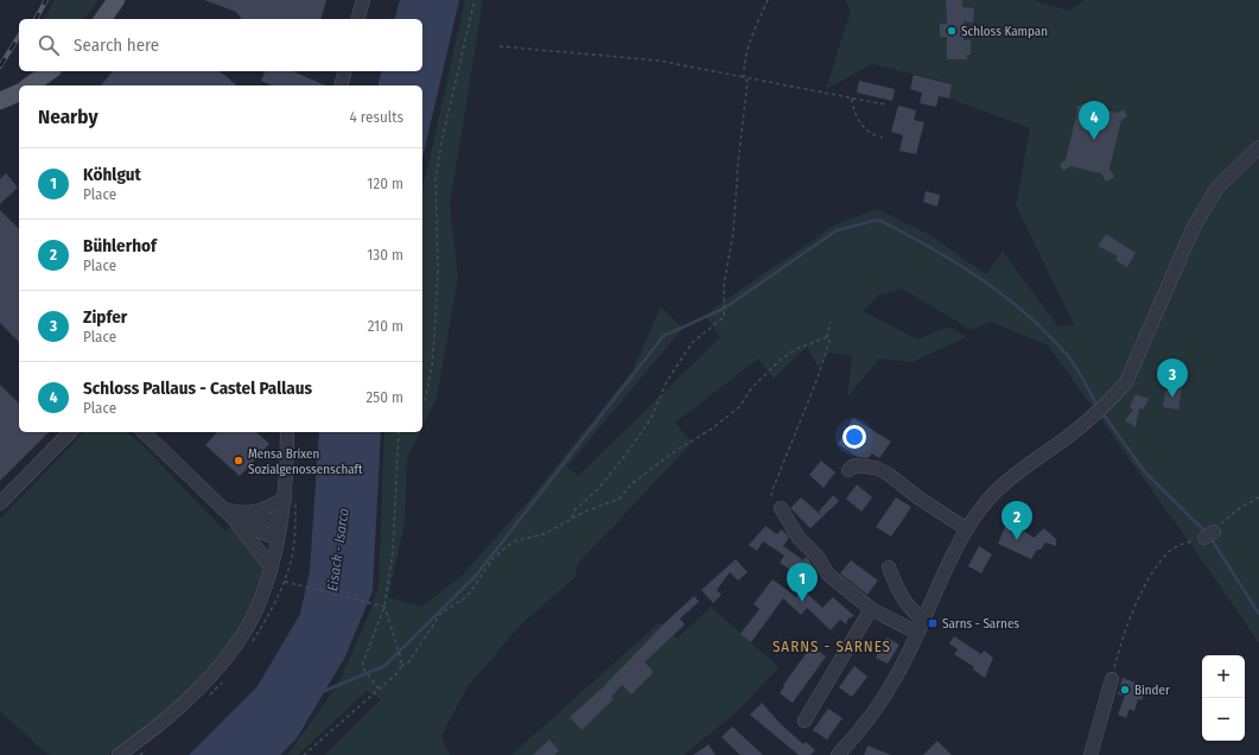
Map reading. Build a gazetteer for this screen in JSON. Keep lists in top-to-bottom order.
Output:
{
  "districts": ["SARNS - SARNES"],
  "water": ["Eisack - Isarco"],
  "places": {
    "other": ["Schloss Kampan", "Mensa Brixen Sozialgenossenschaft", "Binder"],
    "transit": ["Sarns - Sarnes"]
  },
  "page": {
    "search": "Search here",
    "heading": ["Nearby", "4 results"],
    "pins": [
      "4",
      "3",
      "2",
      "1"
    ],
    "list": [
      {
        "mark": "1",
        "name": "Köhlgut",
        "note": "Place",
        "value": "120 m"
      },
      {
        "mark": "2",
        "name": "Bühlerhof",
        "note": "Place",
        "value": "130 m"
      },
      {
        "mark": "3",
        "name": "Zipfer",
        "note": "Place",
        "value": "210 m"
      },
      {
        "mark": "4",
        "name": "Schloss Pallaus - Castel Pallaus",
        "note": "Place",
        "value": "250 m"
      }
    ],
    "map_buttons": ["+", "−"]
  }
}
